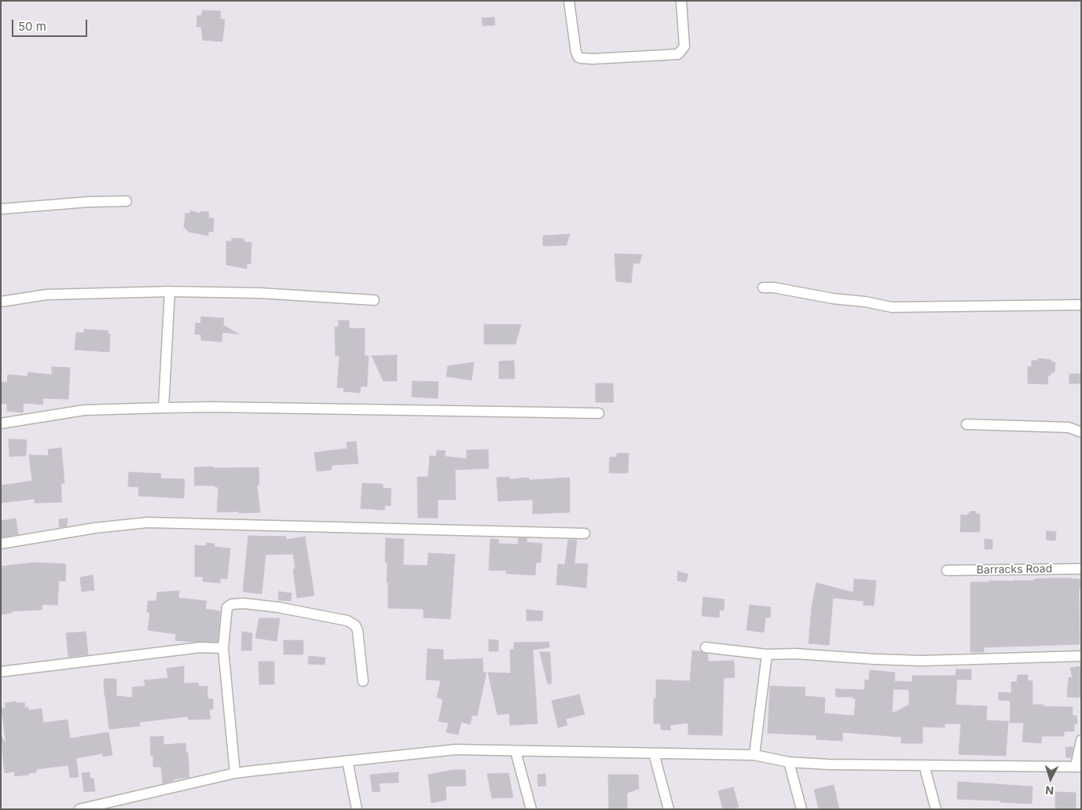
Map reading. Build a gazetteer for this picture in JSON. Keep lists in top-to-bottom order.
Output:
{
  "streets": {
    "street": ["Barracks Road"]
  },
  "scale_bar": "50 m",
  "north": "bottom"
}
